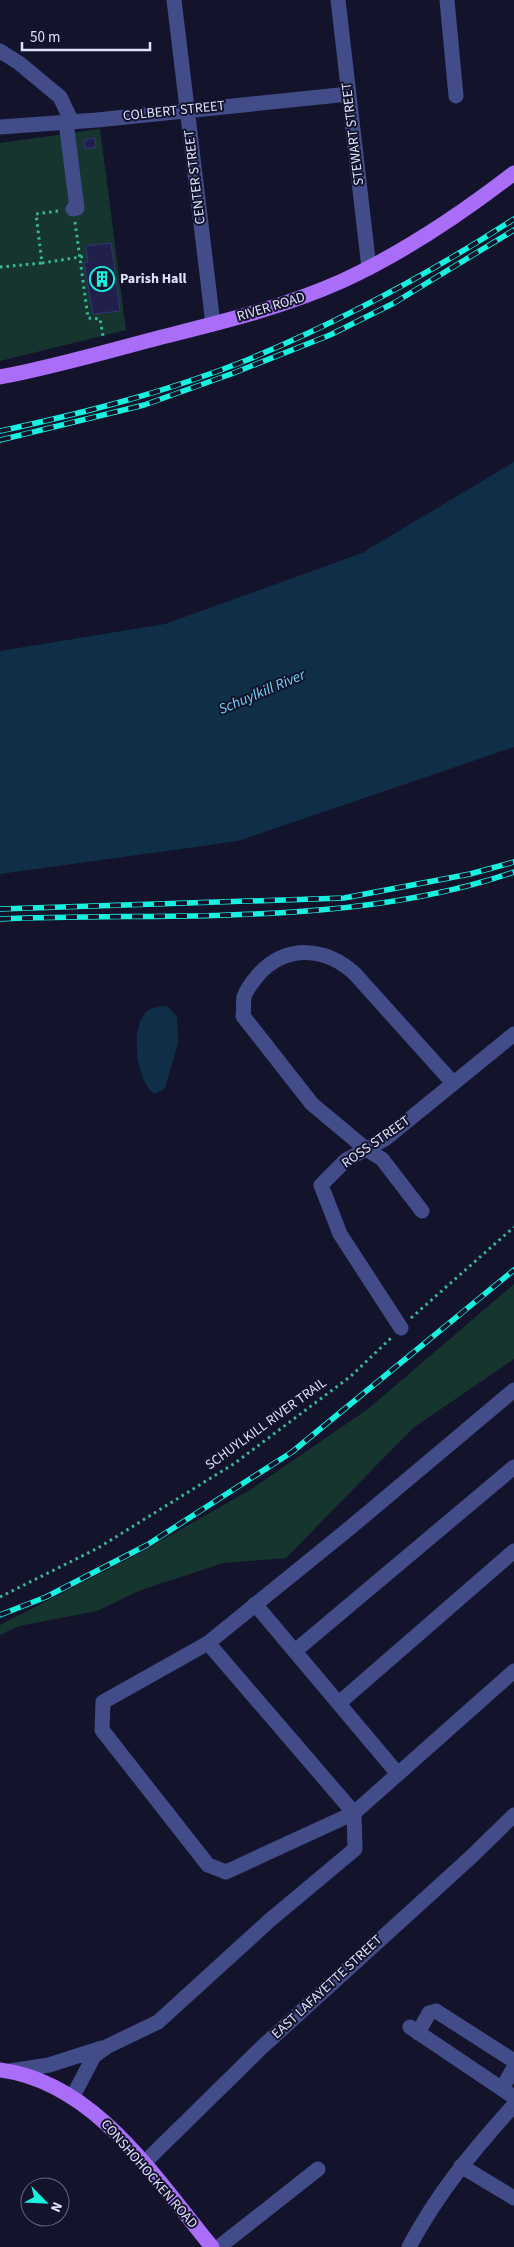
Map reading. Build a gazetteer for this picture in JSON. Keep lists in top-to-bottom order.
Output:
{
  "streets": {
    "main road": ["RIVER ROAD", "CONSHOHOCKEN ROAD"],
    "street": [
      "COLBERT STREET",
      "STEWART STREET",
      "CENTER STREET",
      "ROSS STREET",
      "EAST LAFAYETTE STREET"
    ],
    "path": ["SCHUYLKILL RIVER TRAIL"]
  },
  "crossings": [
    ["COLBERT STREET", "STEWART STREET"],
    ["COLBERT STREET", "CENTER STREET"],
    ["STEWART STREET", "RIVER ROAD"],
    ["CENTER STREET", "RIVER ROAD"],
    ["ROSS STREET", "SCHUYLKILL RIVER TRAIL"],
    ["EAST LAFAYETTE STREET", "CONSHOHOCKEN ROAD"]
  ],
  "water": ["Schuylkill River"],
  "places": {
    "building": ["Parish Hall"]
  },
  "scale_bar": "50 m",
  "north": "bottom right"
}
